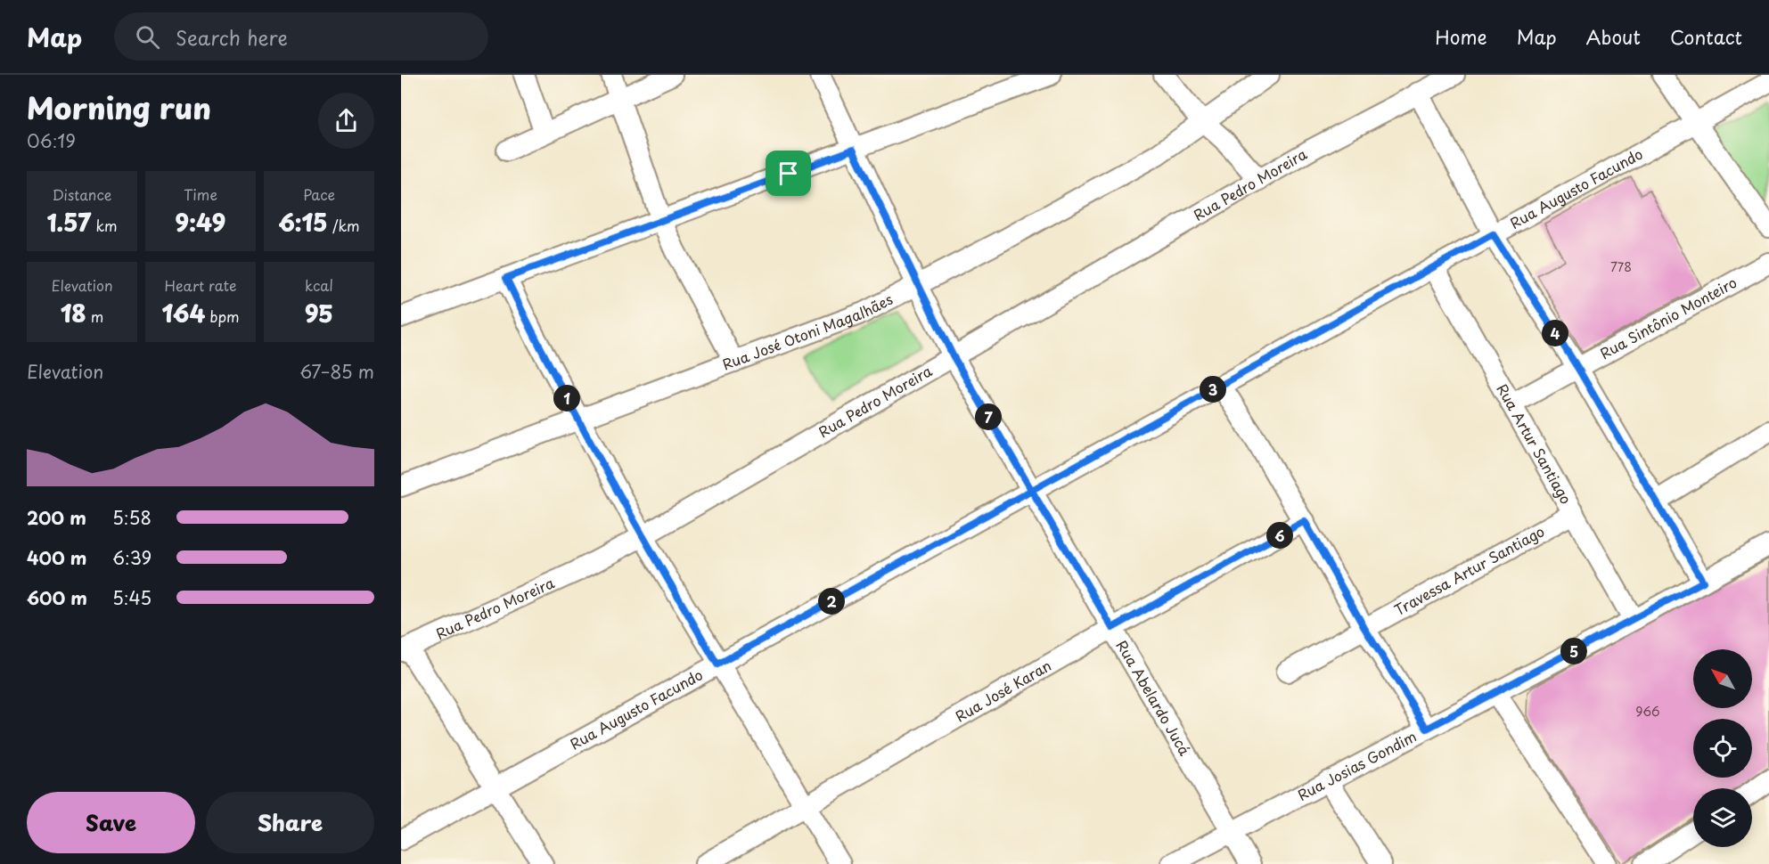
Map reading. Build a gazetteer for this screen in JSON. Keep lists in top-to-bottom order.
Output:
{
  "streets": {
    "street": [
      "Rua Pedro Moreira",
      "Rua Augusto Facundo",
      "Rua Sintônio Monteiro",
      "Rua José Otoni Magalhães",
      "Rua Artur Santiago",
      "Travessa Artur Santiago",
      "Rua José Karan",
      "Rua Abelardo Jucá",
      "Rua Josias Gondim"
    ]
  },
  "crossings": [
    ["Rua Pedro Moreira", "Rua Abelardo Jucá"],
    ["Rua Augusto Facundo", "Rua Artur Santiago"],
    ["Rua Augusto Facundo", "Rua Abelardo Jucá"],
    ["Rua Sintônio Monteiro", "Rua Artur Santiago"],
    ["Rua José Otoni Magalhães", "Rua Abelardo Jucá"],
    ["Rua Artur Santiago", "Travessa Artur Santiago"],
    ["Rua Artur Santiago", "Rua Josias Gondim"],
    ["Rua José Karan", "Rua Abelardo Jucá"],
    ["Rua Abelardo Jucá", "Rua Josias Gondim"]
  ],
  "house_numbers": ["778", "966"],
  "north": "top left",
  "page": {
    "header": "Map",
    "search": "Search here",
    "nav": [
      "Home",
      "Map",
      "About",
      "Contact"
    ],
    "heading": ["Morning run", "06:19"],
    "stats": [
      ["Distance", "1.57 km"],
      ["Time", "9:49"],
      ["Pace", "6:15 /km"],
      ["Elevation", "18 m"],
      ["Heart rate", "164 bpm"],
      ["kcal", "95"]
    ],
    "pins": [
      "4",
      "3",
      "1",
      "7",
      "6",
      "2",
      "5"
    ],
    "chart": ["Elevation", "67–85 m"],
    "list": [
      {
        "name": "200 m",
        "note": "5:58"
      },
      {
        "name": "400 m",
        "note": "6:39"
      },
      {
        "name": "600 m",
        "note": "5:45"
      }
    ],
    "buttons": ["Save", "Share"]
  }
}
